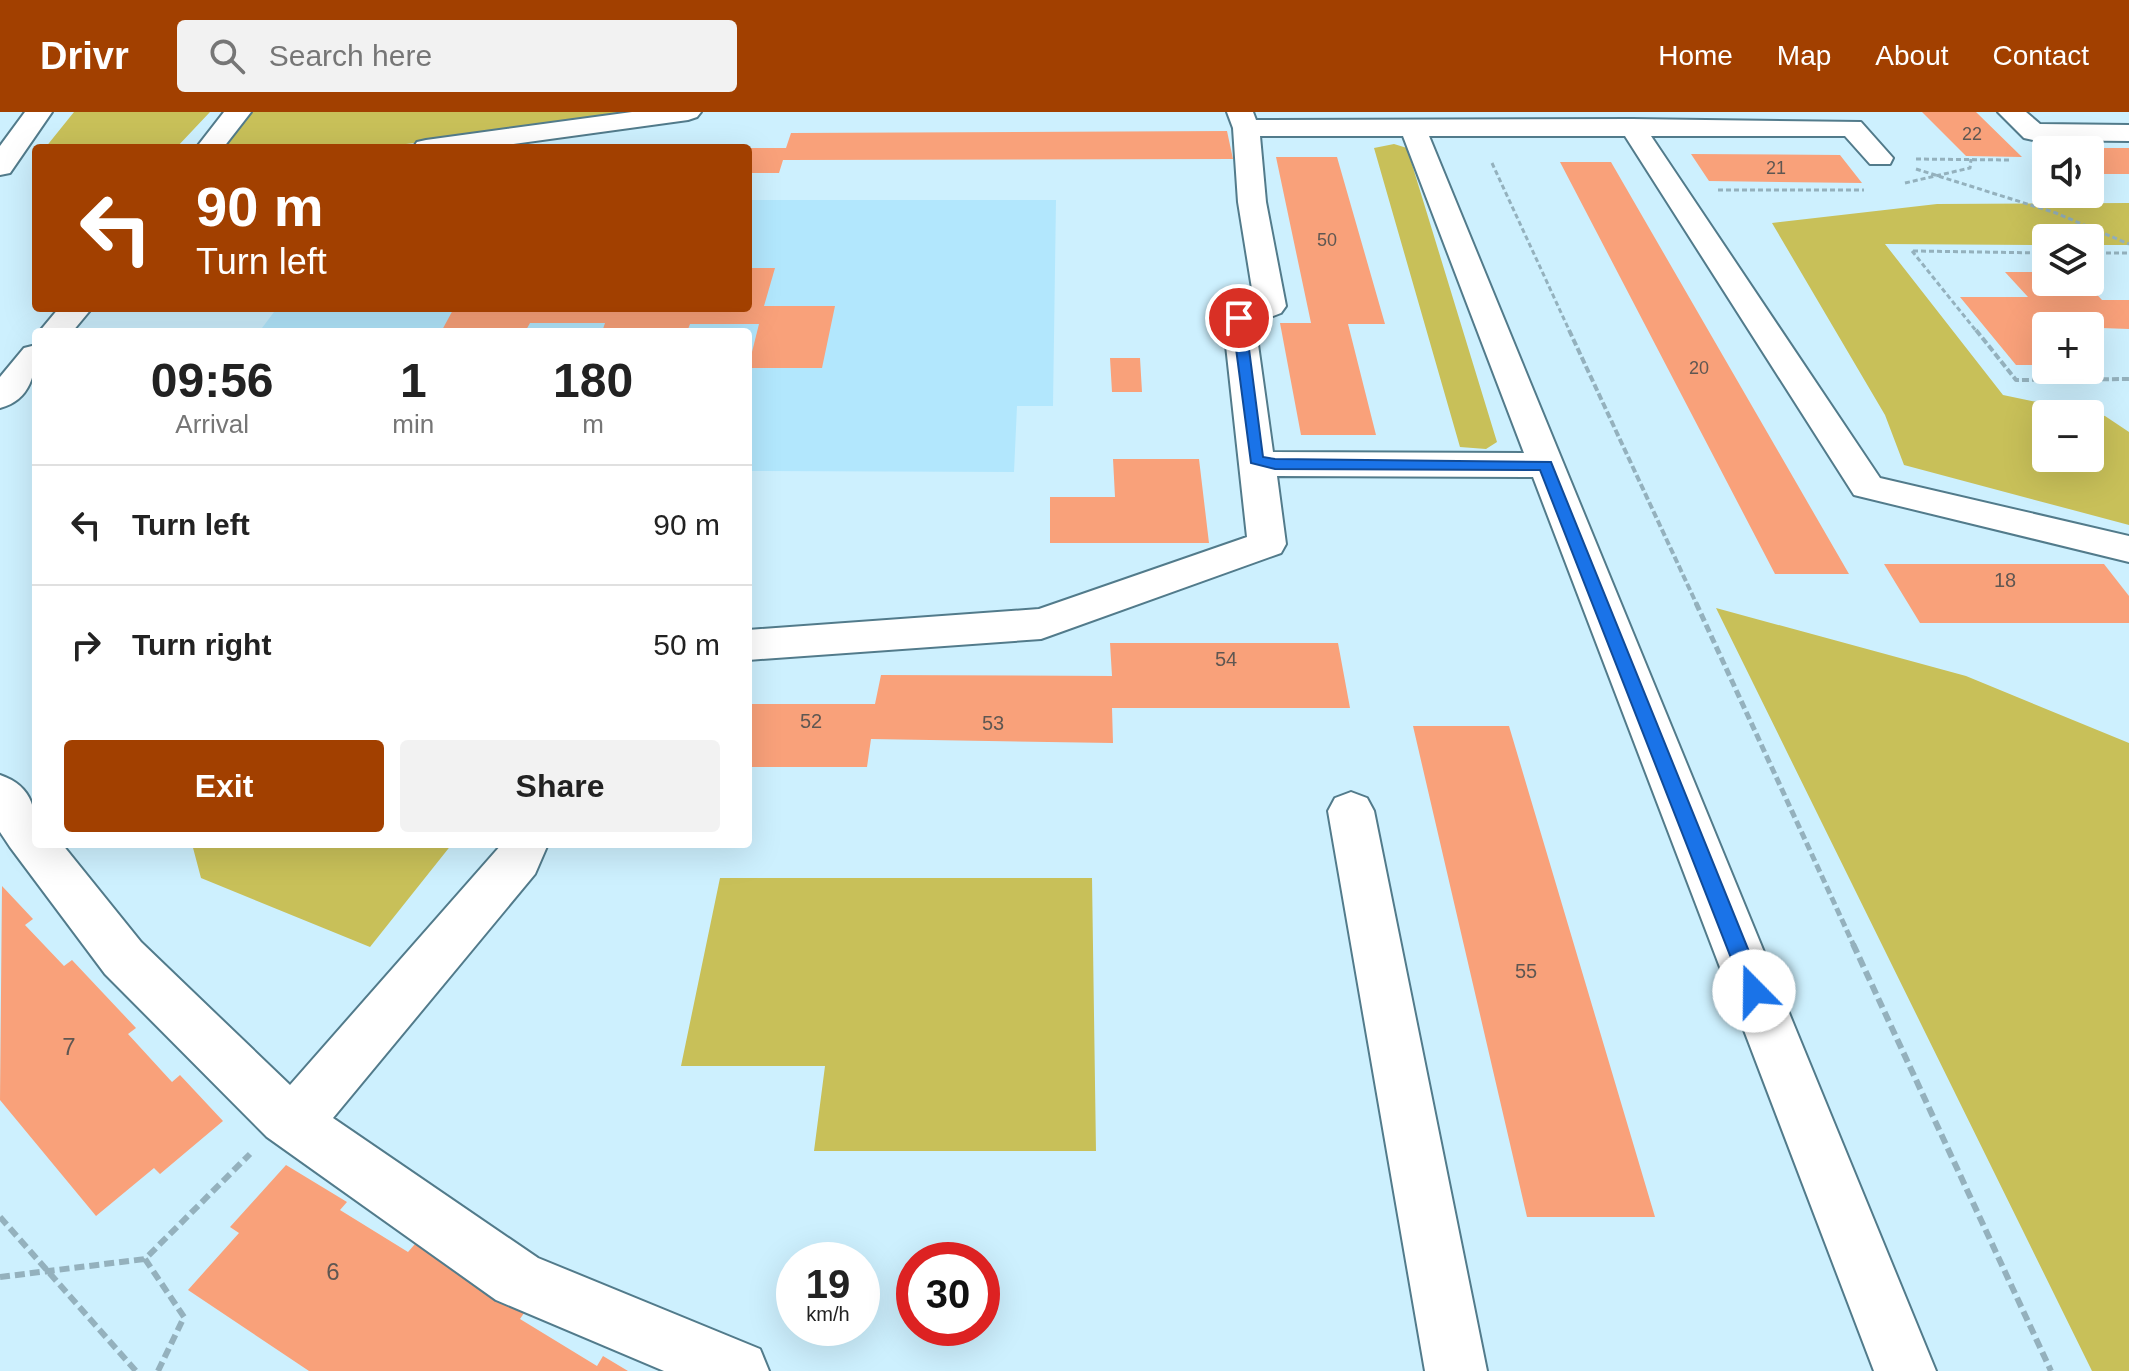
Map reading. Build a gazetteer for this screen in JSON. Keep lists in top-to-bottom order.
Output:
{
  "house_numbers": [
    "22",
    "21",
    "50",
    "20",
    "18",
    "54",
    "52",
    "53",
    "55",
    "7",
    "6"
  ],
  "page": {
    "header": "Drivr",
    "search": "Search here",
    "nav": [
      "Home",
      "Map",
      "About",
      "Contact"
    ],
    "map_buttons": ["+", "−"],
    "turn": ["90 m", "Turn left"],
    "eta": [
      "09:56",
      "Arrival",
      "1",
      "min",
      "180",
      "m"
    ],
    "list": [
      {
        "name": "Turn left",
        "value": "90 m"
      },
      {
        "name": "Turn right",
        "value": "50 m"
      }
    ],
    "buttons": ["Exit", "Share"],
    "speed": "19 km/h",
    "limit": "30"
  }
}
